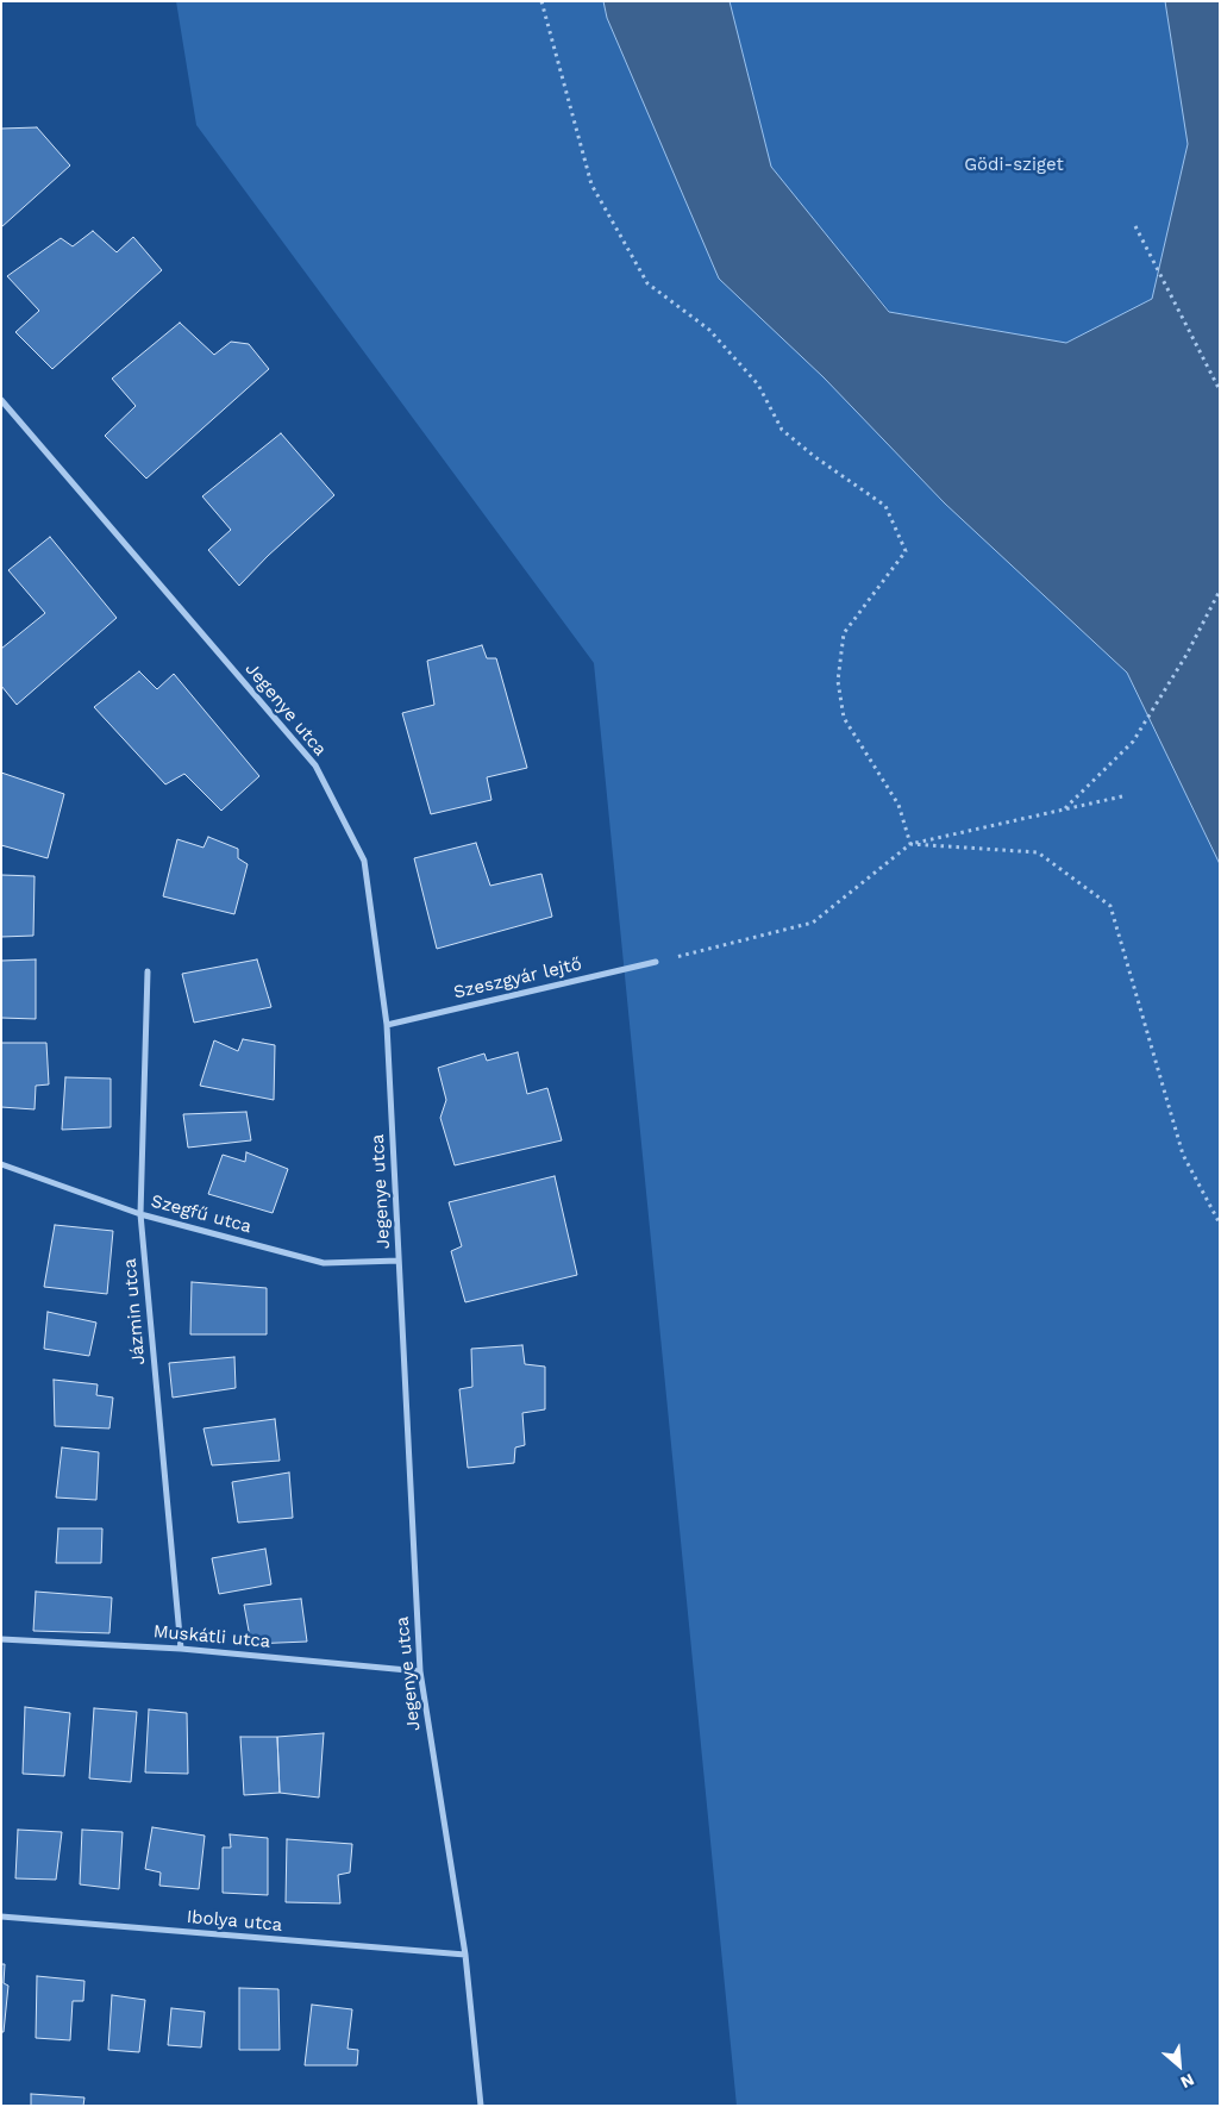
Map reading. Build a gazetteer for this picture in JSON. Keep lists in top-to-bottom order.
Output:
{
  "streets": {
    "street": [
      "Jegenye utca",
      "Szeszgyár lejtő",
      "Szegfű utca",
      "Jázmin utca",
      "Muskátli utca",
      "Ibolya utca"
    ]
  },
  "crossings": [
    ["Jegenye utca", "Szeszgyár lejtő"],
    ["Jegenye utca", "Szegfű utca"],
    ["Jegenye utca", "Muskátli utca"],
    ["Jegenye utca", "Ibolya utca"],
    ["Szegfű utca", "Jázmin utca"],
    ["Jázmin utca", "Muskátli utca"]
  ],
  "parks": ["Gödi-sziget"],
  "north": "bottom right"
}
